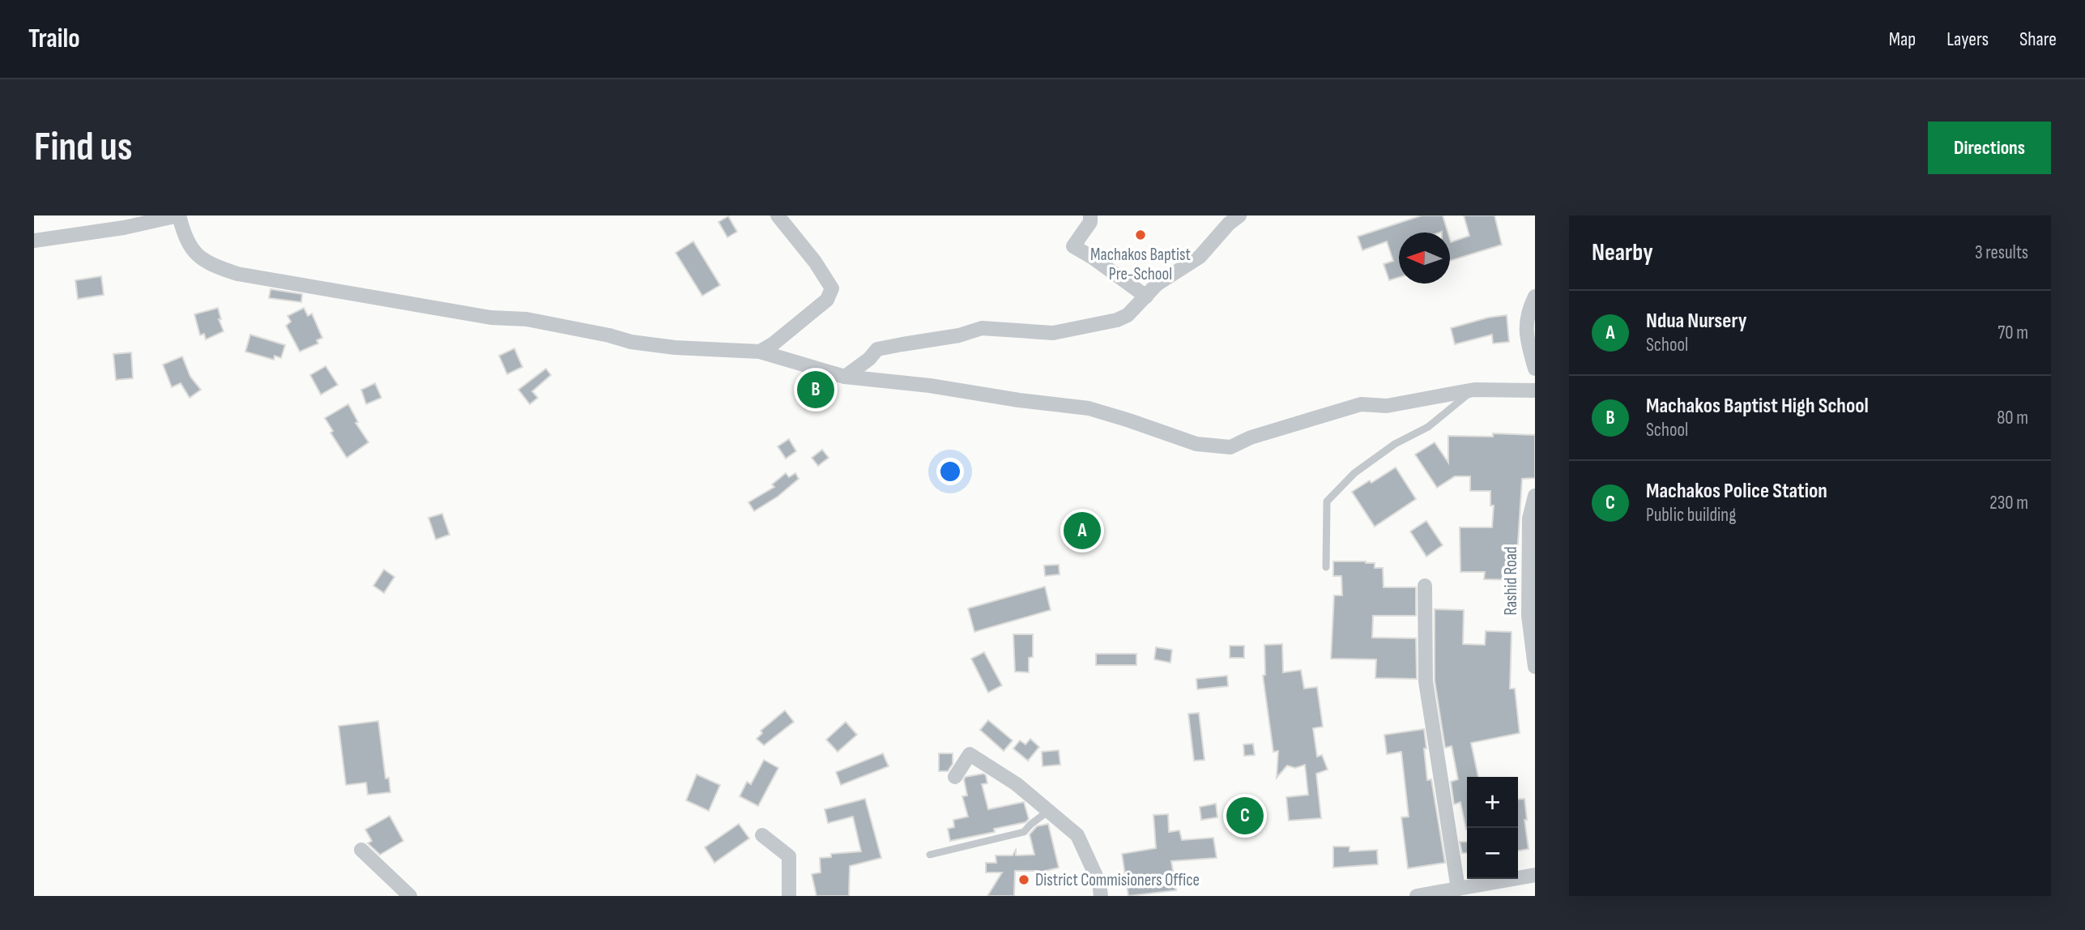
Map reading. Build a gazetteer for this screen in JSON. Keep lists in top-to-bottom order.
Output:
{
  "streets": {
    "street": ["Rashid Road"]
  },
  "places": ["Machakos Baptist Pre-School", "District Commisioners Office"],
  "north": "left",
  "page": {
    "header": "Trailo",
    "nav": ["Map", "Layers", "Share"],
    "buttons": "Directions",
    "title": "Find us",
    "heading": ["Nearby", "3 results"],
    "list": [
      {
        "mark": "A",
        "name": "Ndua Nursery",
        "note": "School",
        "value": "70 m"
      },
      {
        "mark": "B",
        "name": "Machakos Baptist High School",
        "note": "School",
        "value": "80 m"
      },
      {
        "mark": "C",
        "name": "Machakos Police Station",
        "note": "Public building",
        "value": "230 m"
      }
    ],
    "pins": ["B", "A", "C"],
    "map_buttons": ["+", "−"]
  }
}
